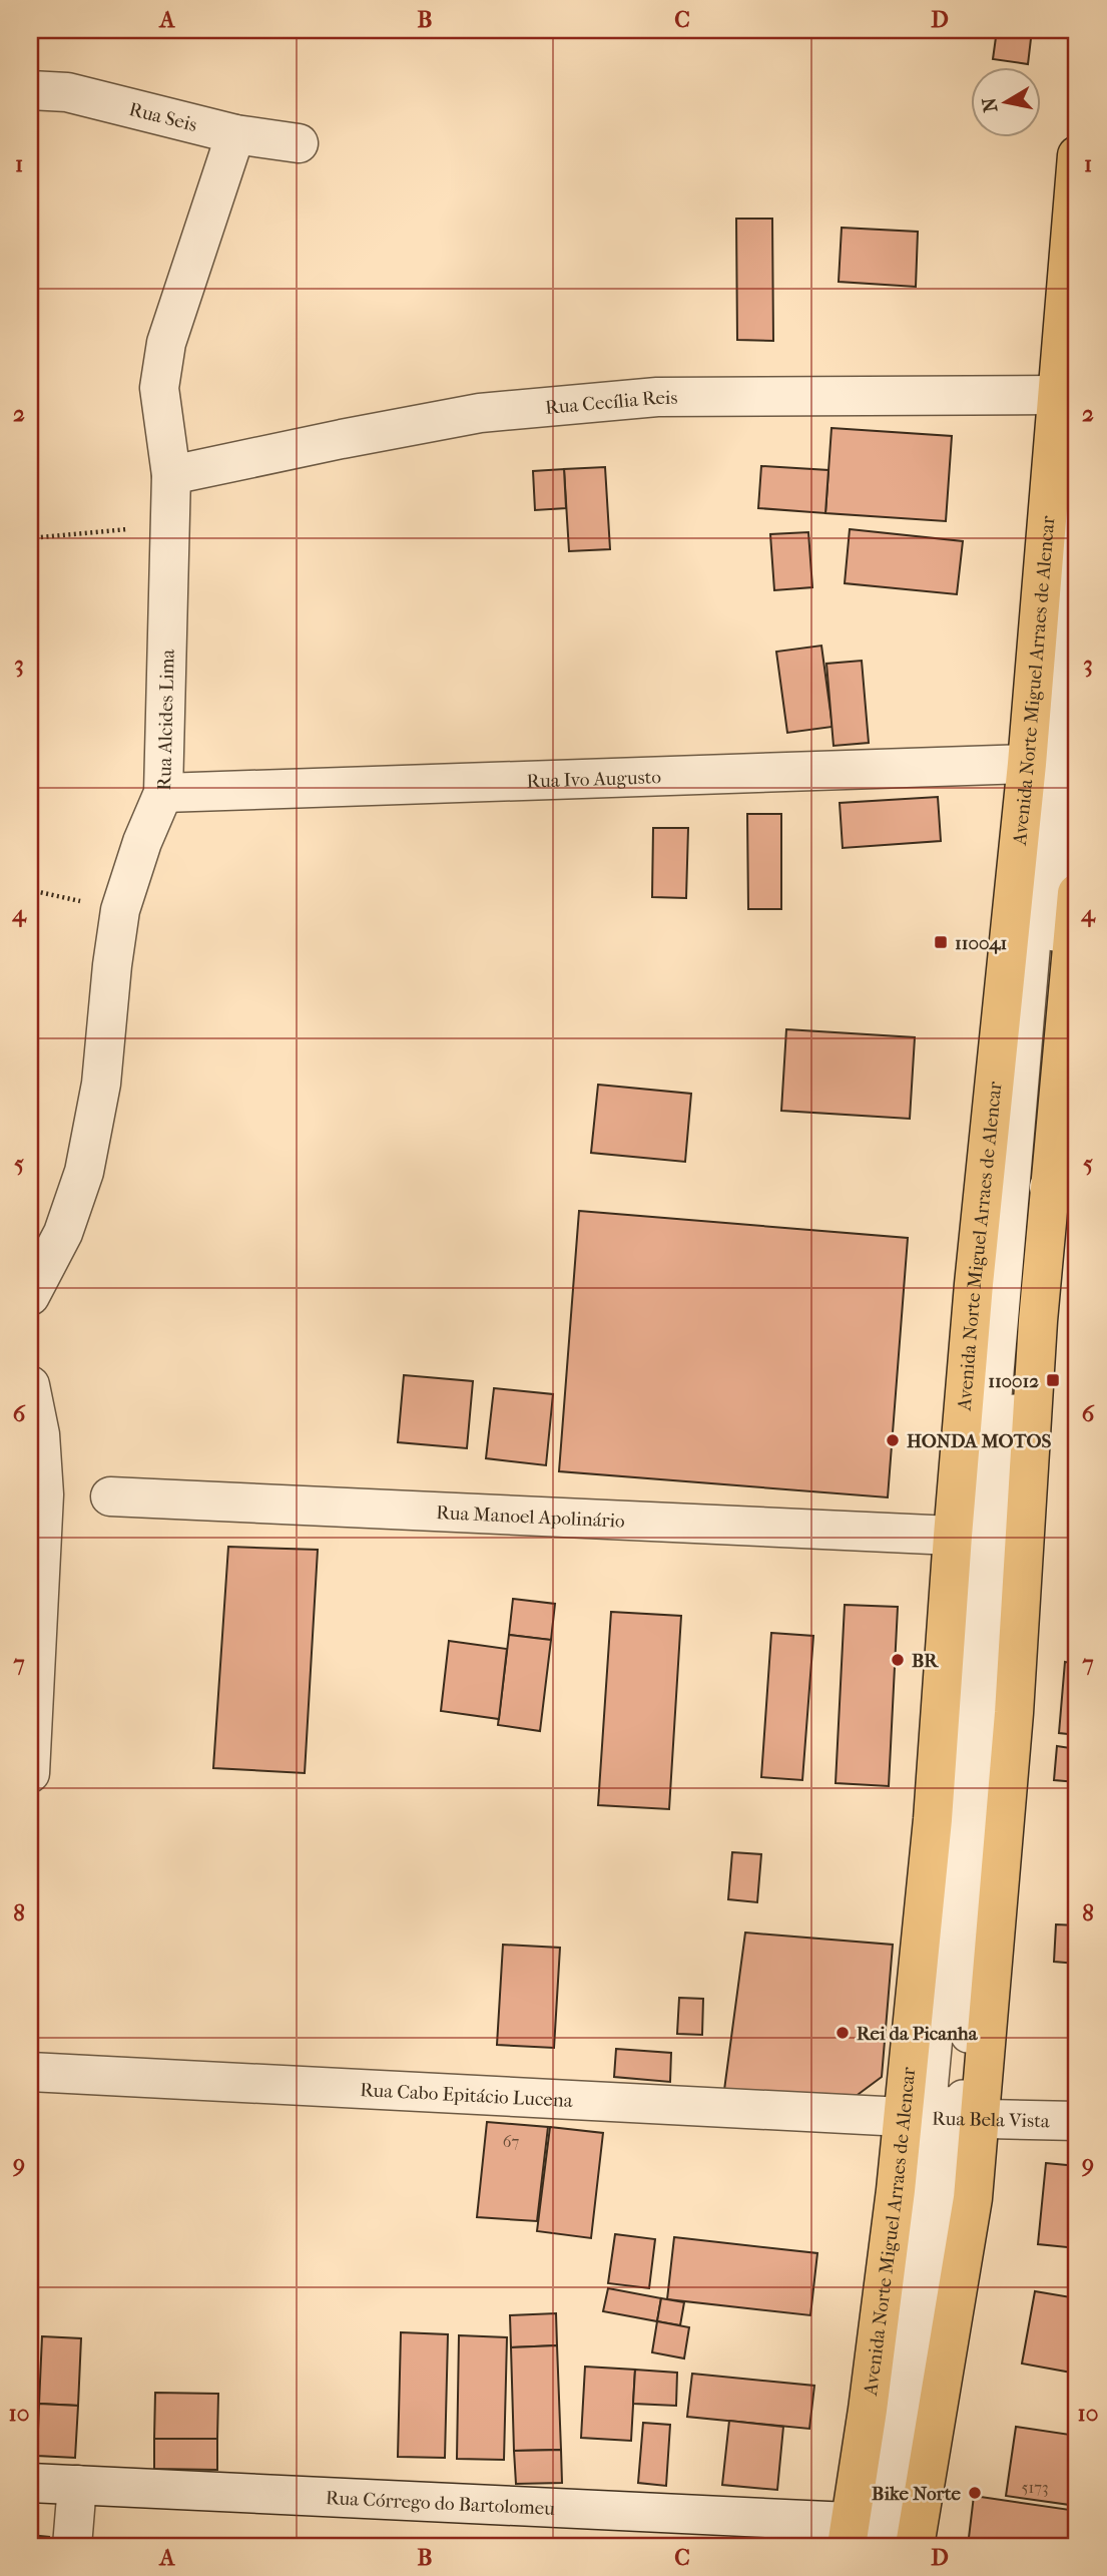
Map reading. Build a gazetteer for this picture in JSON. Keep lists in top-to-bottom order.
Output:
{
  "streets": {
    "main road": ["Avenida Norte Miguel Arraes de Alencar"],
    "street": [
      "Rua Seis",
      "Rua Cecília Reis",
      "Rua Alcides Lima",
      "Rua Ivo Augusto",
      "Rua Manoel Apolinário",
      "Rua Cabo Epitácio Lucena",
      "Rua Bela Vista",
      "Rua Córrego do Bartolomeu"
    ]
  },
  "crossings": [
    ["Rua Seis", "Rua Alcides Lima"],
    ["Rua Cecília Reis", "Avenida Norte Miguel Arraes de Alencar"],
    ["Rua Cecília Reis", "Rua Alcides Lima"],
    ["Avenida Norte Miguel Arraes de Alencar", "Rua Ivo Augusto"],
    ["Avenida Norte Miguel Arraes de Alencar", "Rua Manoel Apolinário"],
    ["Avenida Norte Miguel Arraes de Alencar", "Rua Cabo Epitácio Lucena"],
    ["Avenida Norte Miguel Arraes de Alencar", "Rua Bela Vista"],
    ["Avenida Norte Miguel Arraes de Alencar", "Rua Córrego do Bartolomeu"],
    ["Rua Alcides Lima", "Rua Ivo Augusto"],
    ["Rua Cabo Epitácio Lucena", "Rua Bela Vista"]
  ],
  "places": {
    "transit": ["110041", "110012"],
    "other": [
      "HONDA MOTOS",
      "BR",
      "Rei da Picanha",
      "Bike Norte"
    ]
  },
  "house_numbers": ["67", "5173"],
  "north": "left",
  "grid": {
    "columns": [
      "A",
      "B",
      "C",
      "D"
    ],
    "rows": [
      "1",
      "2",
      "3",
      "4",
      "5",
      "6",
      "7",
      "8",
      "9",
      "10"
    ]
  }
}
